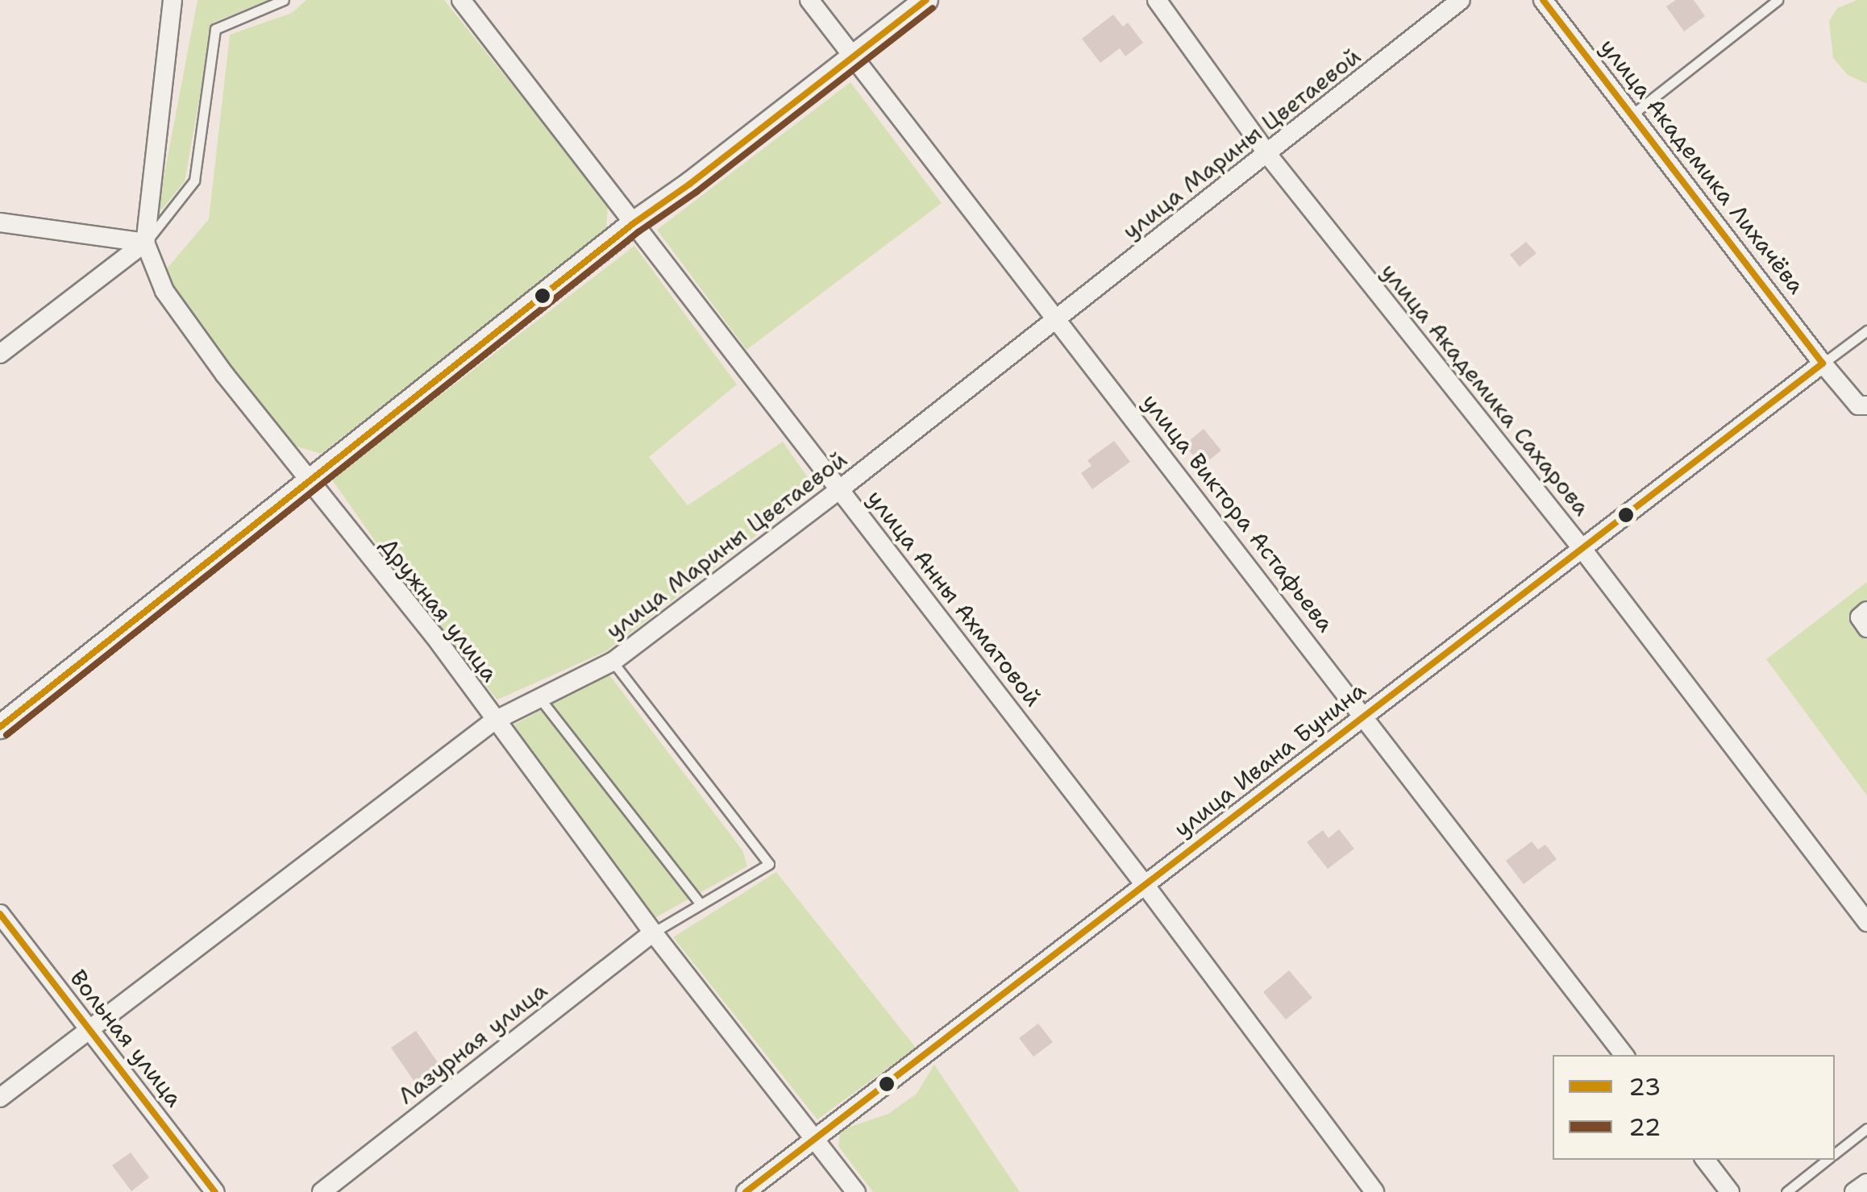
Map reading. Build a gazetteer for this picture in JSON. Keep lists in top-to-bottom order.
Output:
{
  "streets": {
    "street": [
      "улица Марины Цветаевой",
      "улица Академика Лихачёва",
      "улица Академика Сахарова",
      "улица Виктора Астафьева",
      "улица Анны Ахматовой",
      "Дружная улица",
      "улица Ивана Бунина",
      "Вольная улица",
      "Лазурная улица"
    ]
  },
  "crossings": [
    ["улица Марины Цветаевой", "улица Академика Сахарова"],
    ["улица Марины Цветаевой", "улица Виктора Астафьева"],
    ["улица Марины Цветаевой", "улица Анны Ахматовой"],
    ["улица Марины Цветаевой", "Дружная улица"],
    ["улица Марины Цветаевой", "Вольная улица"],
    ["улица Академика Лихачёва", "улица Ивана Бунина"],
    ["улица Академика Сахарова", "улица Ивана Бунина"],
    ["улица Виктора Астафьева", "улица Ивана Бунина"],
    ["улица Анны Ахматовой", "улица Ивана Бунина"],
    ["Дружная улица", "улица Ивана Бунина"],
    ["Дружная улица", "Лазурная улица"]
  ],
  "lines": ["transit line 23", "transit line 22"],
  "legend": ["23", "22"]
}
